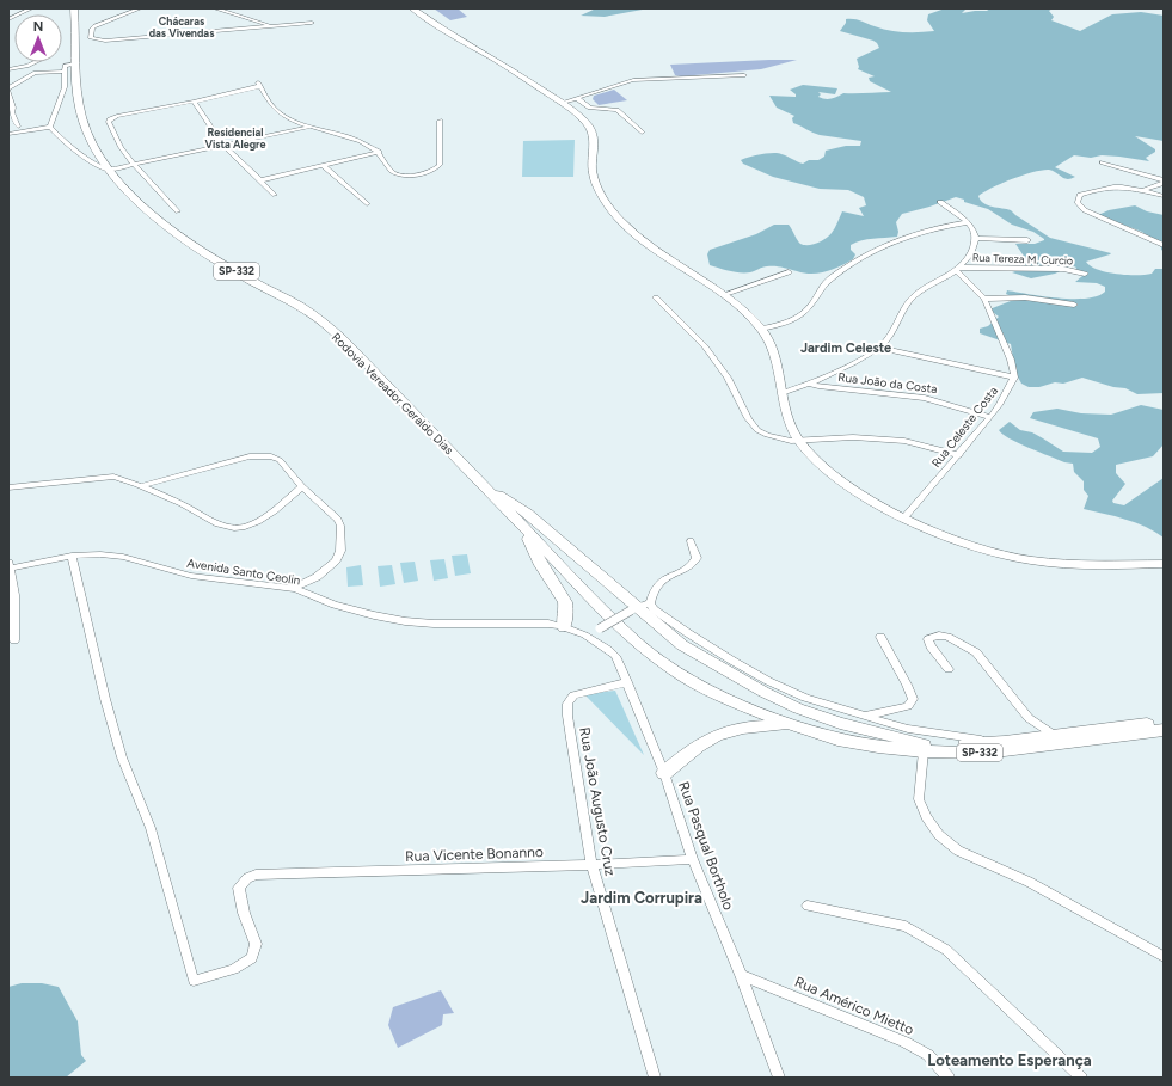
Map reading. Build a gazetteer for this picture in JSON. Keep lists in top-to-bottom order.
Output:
{
  "streets": {
    "main road": ["SP-332", "Rodovia Vereador Geraldo Dias"],
    "street": [
      "Rua Tereza M. Curcio",
      "Rua João da Costa",
      "Rua Celeste Costa",
      "Avenida Santo Ceolin",
      "Rua João Augusto Cruz",
      "Rua Pasqual Bortholo",
      "Rua Vicente Bonanno",
      "Rua Américo Mietto"
    ]
  },
  "crossings": [
    ["Rua João da Costa", "Rua Celeste Costa"],
    ["Avenida Santo Ceolin", "Rua Pasqual Bortholo"],
    ["Avenida Santo Ceolin", "Rua Vicente Bonanno"],
    ["Rua João Augusto Cruz", "Rua Pasqual Bortholo"],
    ["Rua João Augusto Cruz", "Rua Vicente Bonanno"],
    ["Rua Pasqual Bortholo", "Rua Vicente Bonanno"],
    ["Rua Pasqual Bortholo", "Rua Américo Mietto"]
  ],
  "districts": [
    "Chácaras das Vivendas",
    "Residencial Vista Alegre",
    "Jardim Celeste",
    "Jardim Corrupira",
    "Loteamento Esperança"
  ],
  "north": "top"
}
